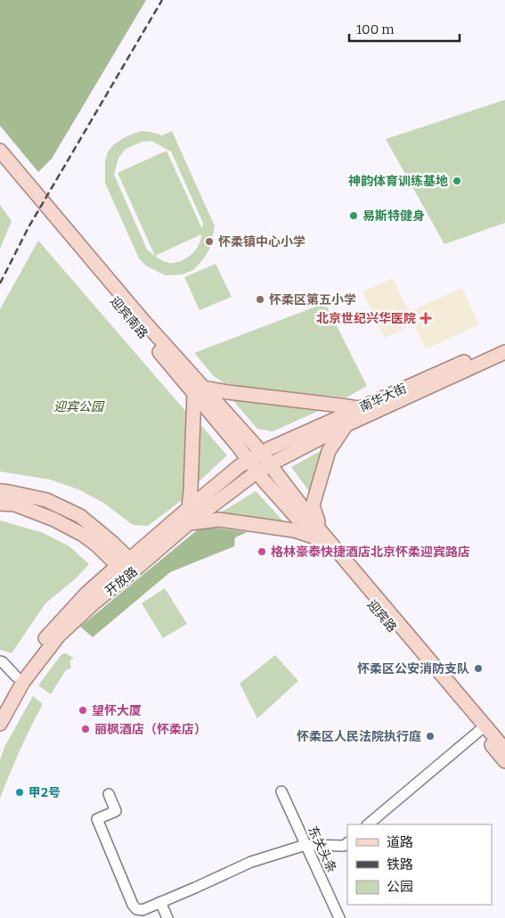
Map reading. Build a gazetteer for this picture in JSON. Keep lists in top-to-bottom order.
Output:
{
  "streets": {
    "main road": [
      "迎宾南路",
      "南华大街",
      "开放路",
      "迎宾路"
    ],
    "street": ["东关头条"]
  },
  "crossings": [
    ["迎宾南路", "南华大街"],
    ["迎宾南路", "开放路"],
    ["迎宾南路", "迎宾路"],
    ["南华大街", "开放路"],
    ["南华大街", "迎宾路"],
    ["开放路", "迎宾路"]
  ],
  "parks": ["迎宾公园"],
  "places": {
    "other": [
      "神韵体育训练基地",
      "易斯特健身",
      "怀柔镇中心小学",
      "怀柔区第五小学",
      "格林豪泰快捷酒店北京怀柔迎宾路店",
      "怀柔区公安消防支队",
      "望怀大厦",
      "丽枫酒店（怀柔店）",
      "怀柔区人民法院执行庭",
      "甲2号"
    ],
    "health": ["北京世纪兴华医院"]
  },
  "legend": ["道路", "铁路", "公园"],
  "scale_bar": "100 m"
}
